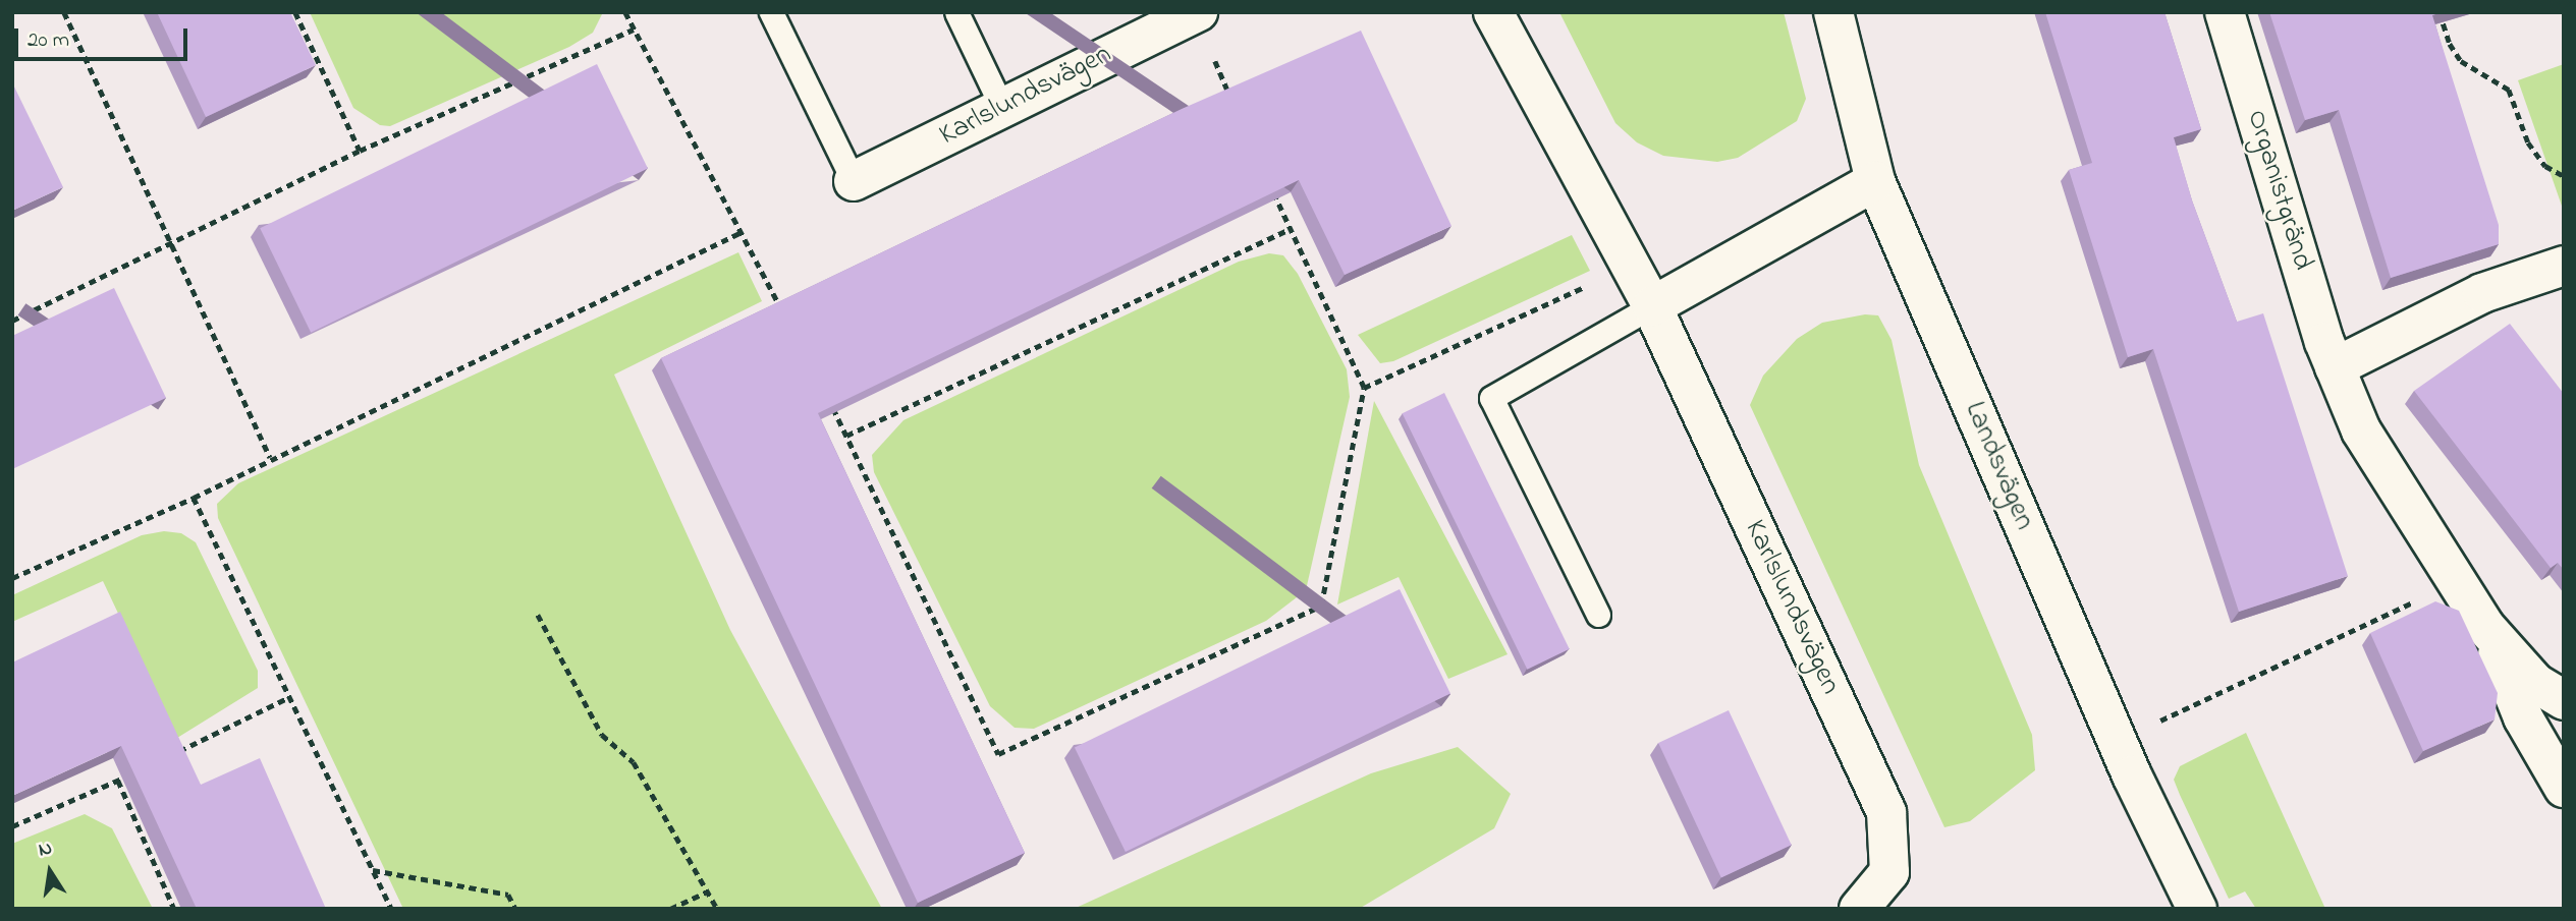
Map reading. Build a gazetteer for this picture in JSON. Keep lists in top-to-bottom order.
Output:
{
  "streets": {
    "street": ["Karlslundsvägen", "Organistgränd", "Landsvägen"]
  },
  "scale_bar": "20 m",
  "north": "top"
}
